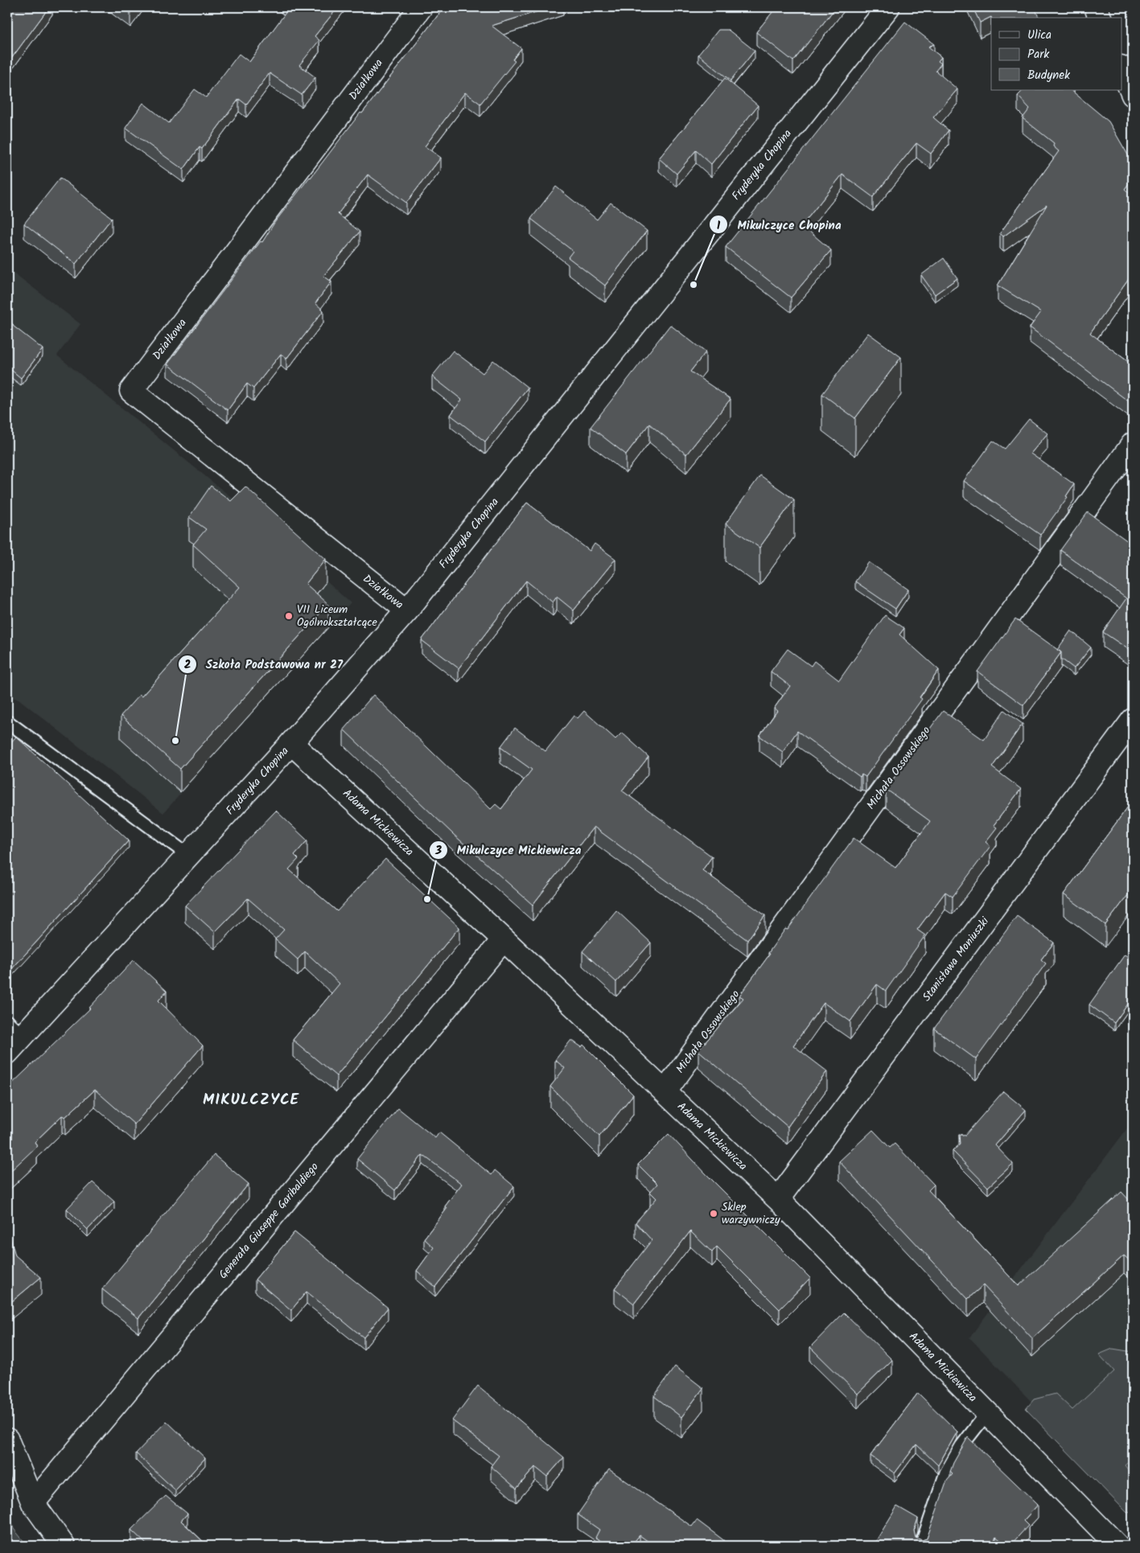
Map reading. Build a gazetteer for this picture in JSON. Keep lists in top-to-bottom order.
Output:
{
  "streets": {
    "street": [
      "Działkowa",
      "Fryderyka Chopina",
      "Michała Ossowskiego",
      "Adama Mickiewicza",
      "Stanisława Moniuszki",
      "Generała Giuseppe Garibaldiego"
    ]
  },
  "crossings": [
    ["Działkowa", "Fryderyka Chopina"],
    ["Fryderyka Chopina", "Adama Mickiewicza"],
    ["Michała Ossowskiego", "Adama Mickiewicza"],
    ["Adama Mickiewicza", "Stanisława Moniuszki"],
    ["Adama Mickiewicza", "Generała Giuseppe Garibaldiego"]
  ],
  "districts": ["MIKULCZYCE"],
  "places": [
    "Mikulczyce Chopina",
    "VII Liceum Ogólnokształcące",
    "Szkoła Podstawowa nr 27",
    "Mikulczyce Mickiewicza",
    "Sklep warzywniczy"
  ],
  "legend": ["Ulica", "Park", "Budynek"]
}
